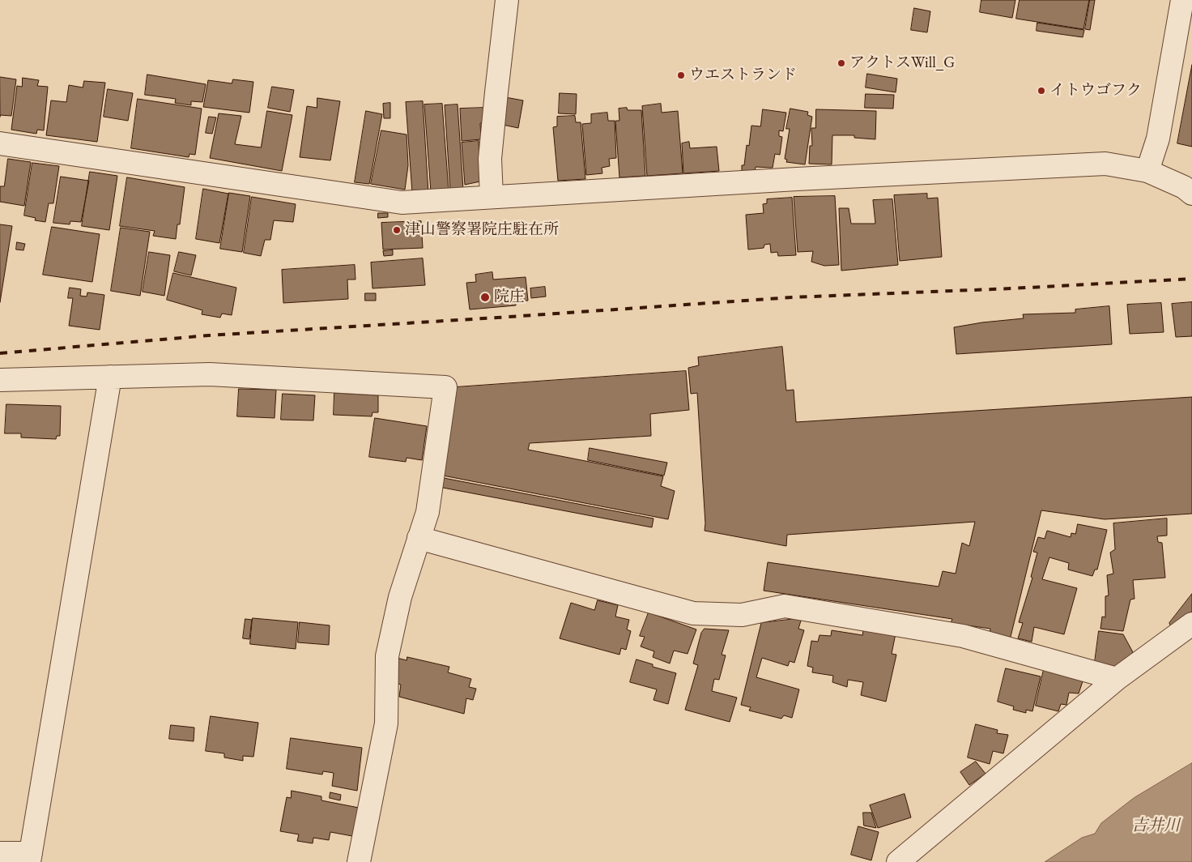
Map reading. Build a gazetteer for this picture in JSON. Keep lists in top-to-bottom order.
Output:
{
  "water": ["吉井川"],
  "places": [
    "アクトスWill_G",
    "ウエストランド",
    "イトウゴフク",
    "津山警察署院庄駐在所",
    "院庄"
  ]
}
